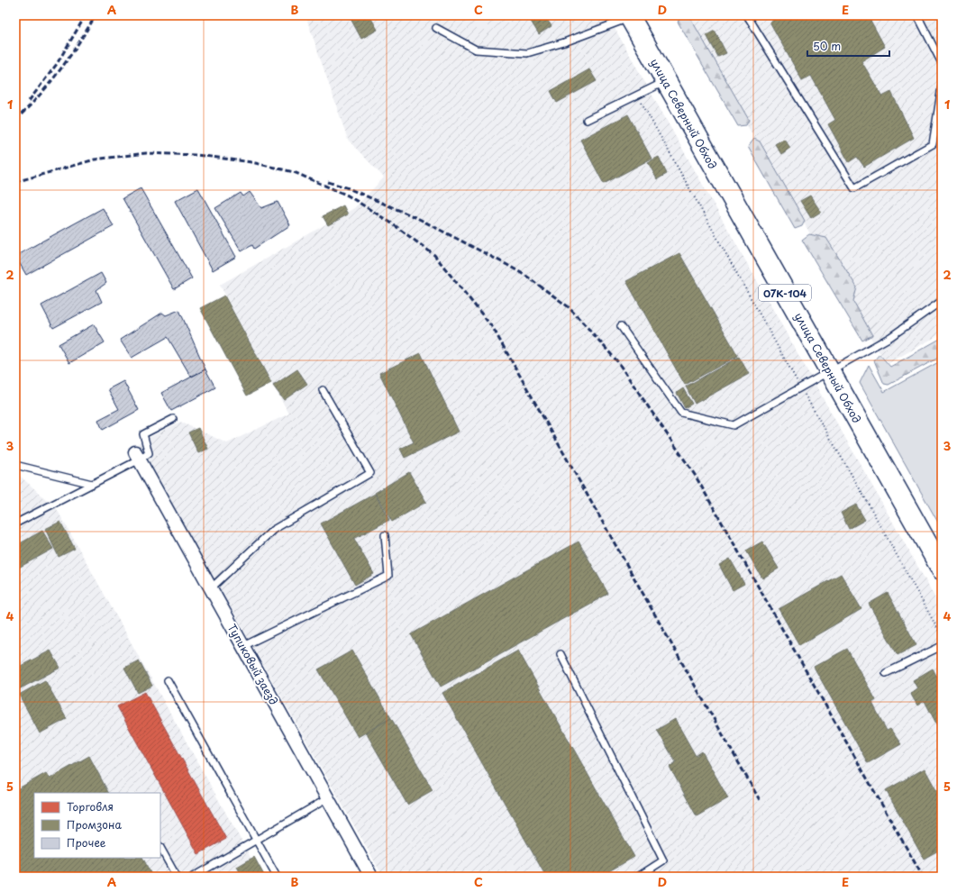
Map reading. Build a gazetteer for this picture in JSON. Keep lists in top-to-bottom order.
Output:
{
  "streets": {
    "highway": ["улица Северный Обход", "07К-104"],
    "street": ["Тупиковый заезд"]
  },
  "legend": ["Торговля", "Промзона", "Прочее"],
  "scale_bar": "50 m",
  "grid": {
    "columns": [
      "A",
      "B",
      "C",
      "D",
      "E"
    ],
    "rows": [
      "1",
      "2",
      "3",
      "4",
      "5"
    ]
  }
}
